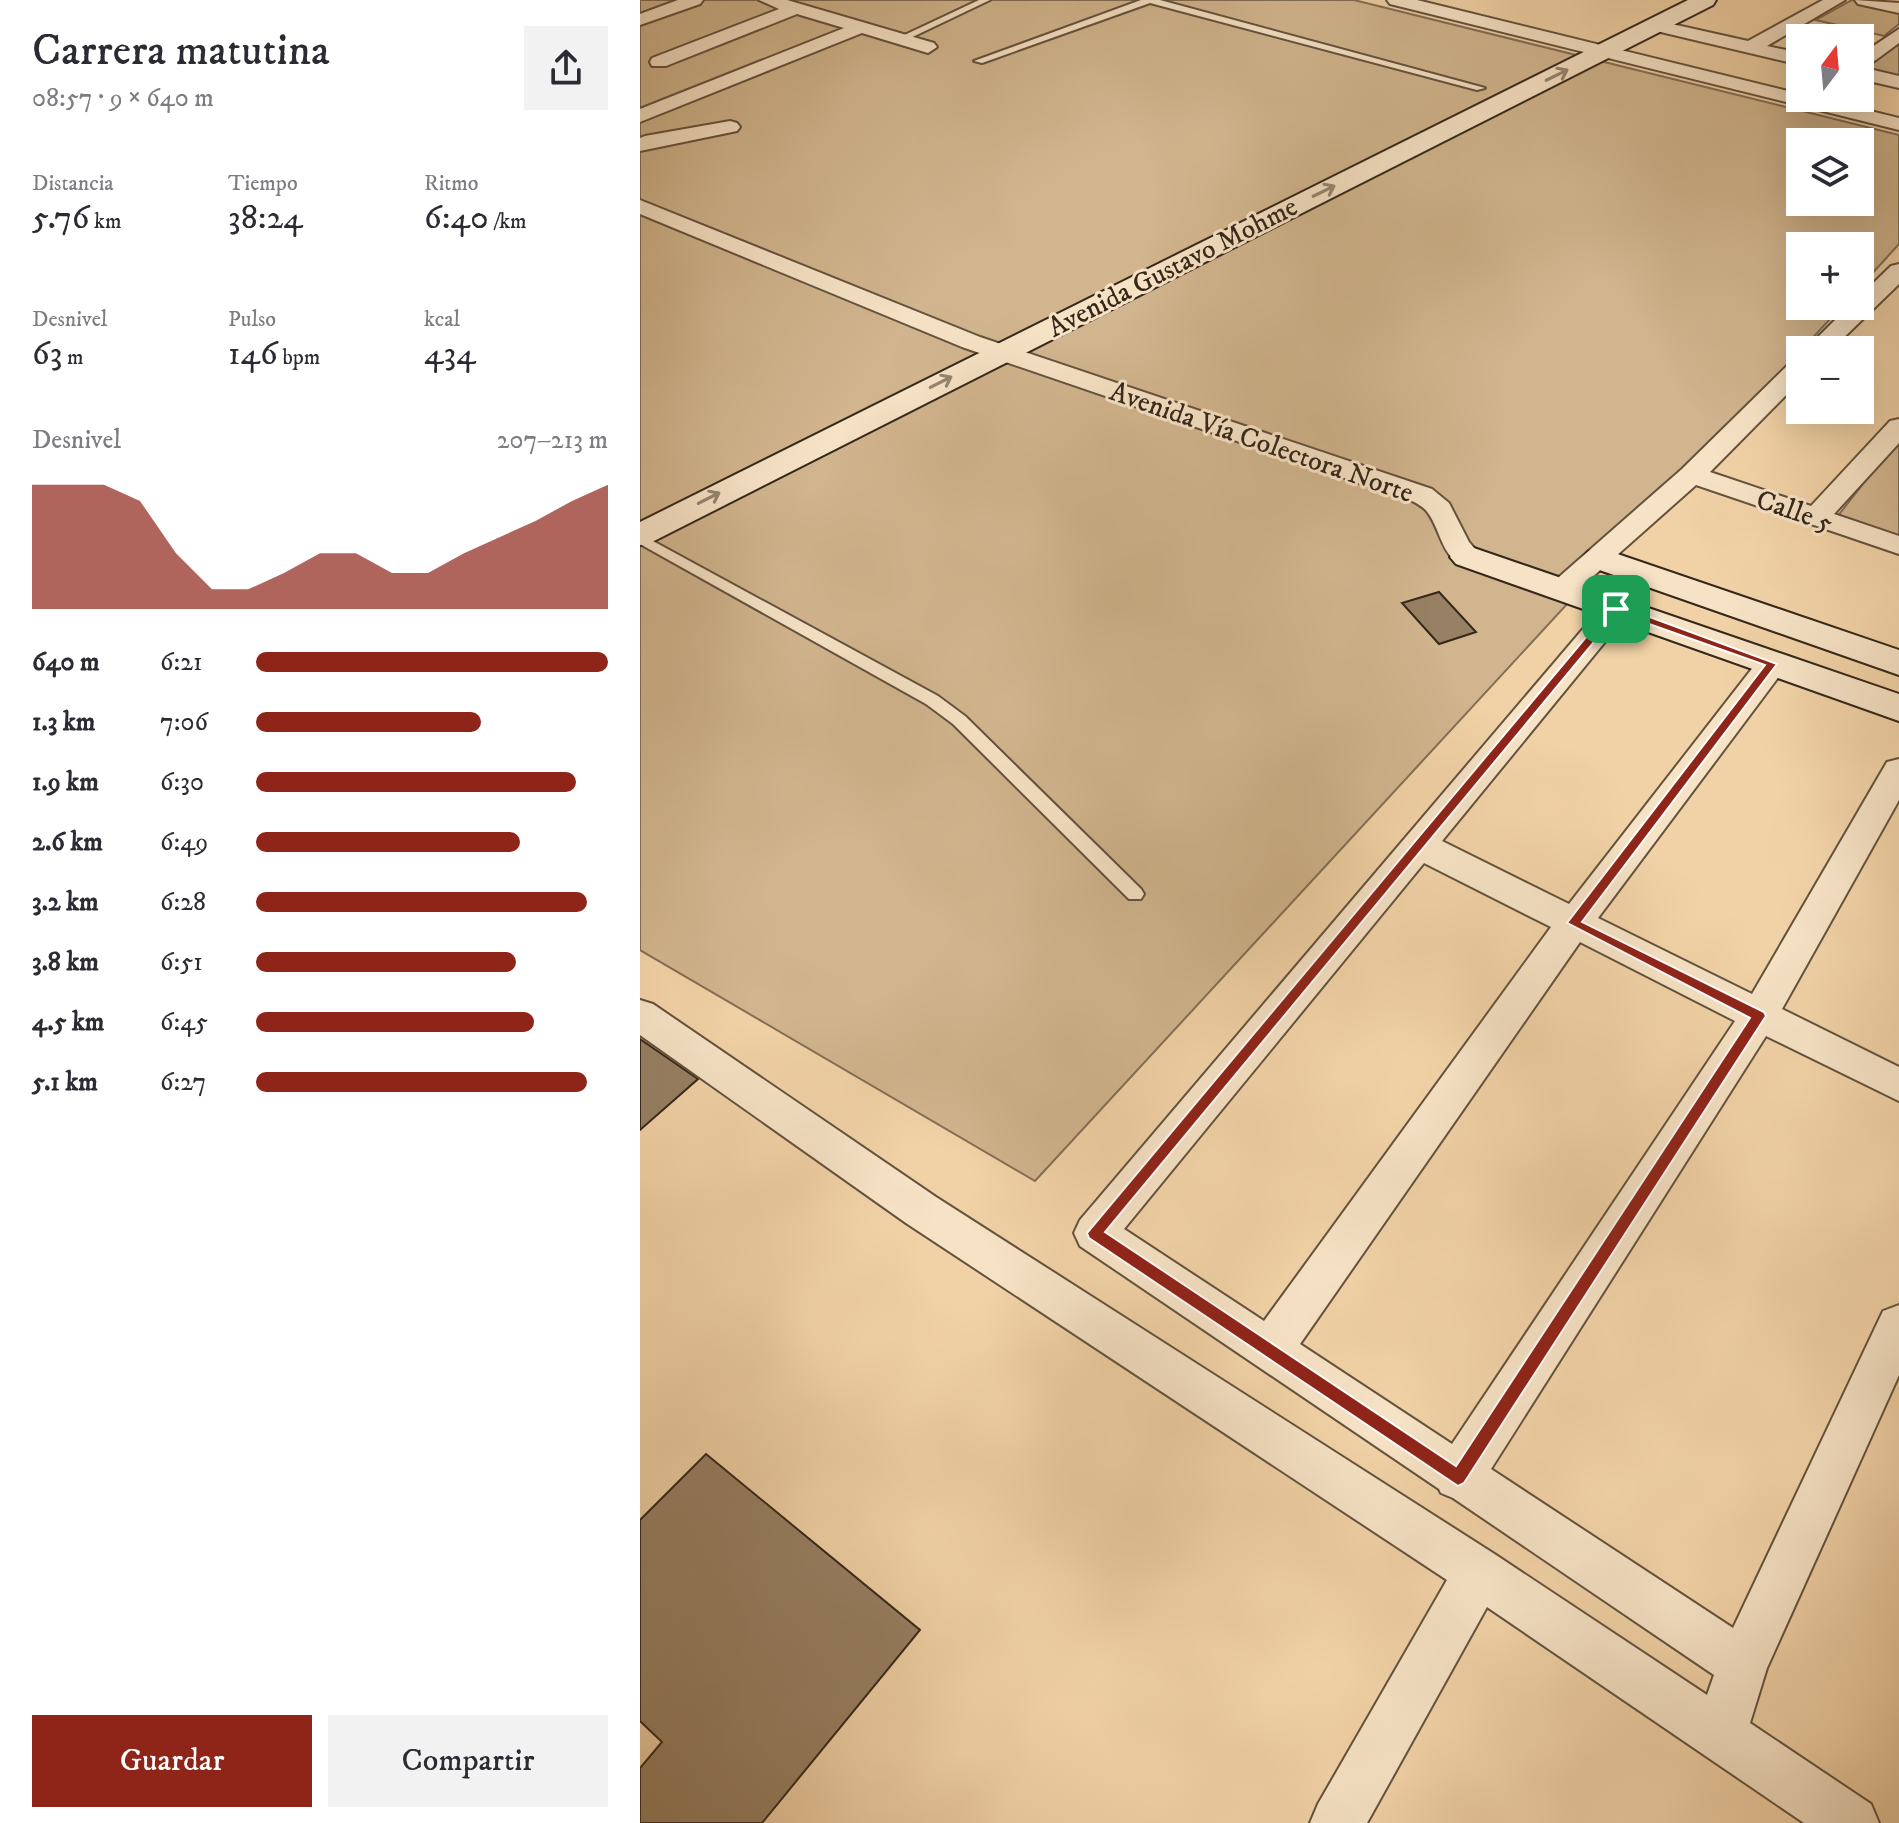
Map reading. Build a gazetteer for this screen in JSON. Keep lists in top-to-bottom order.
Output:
{
  "streets": {
    "street": ["Avenida Gustavo Mohme", "Avenida Vía Colectora Norte", "Calle 5"]
  },
  "crossings": [
    ["Avenida Gustavo Mohme", "Avenida Vía Colectora Norte"]
  ],
  "north": "top",
  "page": {
    "heading": ["Carrera matutina", "08:57 · 9 × 640 m"],
    "map_buttons": ["+", "−"],
    "stats": [
      ["Distancia", "5.76 km"],
      ["Tiempo", "38:24"],
      ["Ritmo", "6:40 /km"],
      ["Desnivel", "63 m"],
      ["Pulso", "146 bpm"],
      ["kcal", "434"]
    ],
    "chart": ["Desnivel", "207–213 m"],
    "list": [
      {
        "name": "640 m",
        "note": "6:21"
      },
      {
        "name": "1.3 km",
        "note": "7:06"
      },
      {
        "name": "1.9 km",
        "note": "6:30"
      },
      {
        "name": "2.6 km",
        "note": "6:49"
      },
      {
        "name": "3.2 km",
        "note": "6:28"
      },
      {
        "name": "3.8 km",
        "note": "6:51"
      },
      {
        "name": "4.5 km",
        "note": "6:45"
      },
      {
        "name": "5.1 km",
        "note": "6:27"
      }
    ],
    "buttons": ["Guardar", "Compartir"]
  }
}
